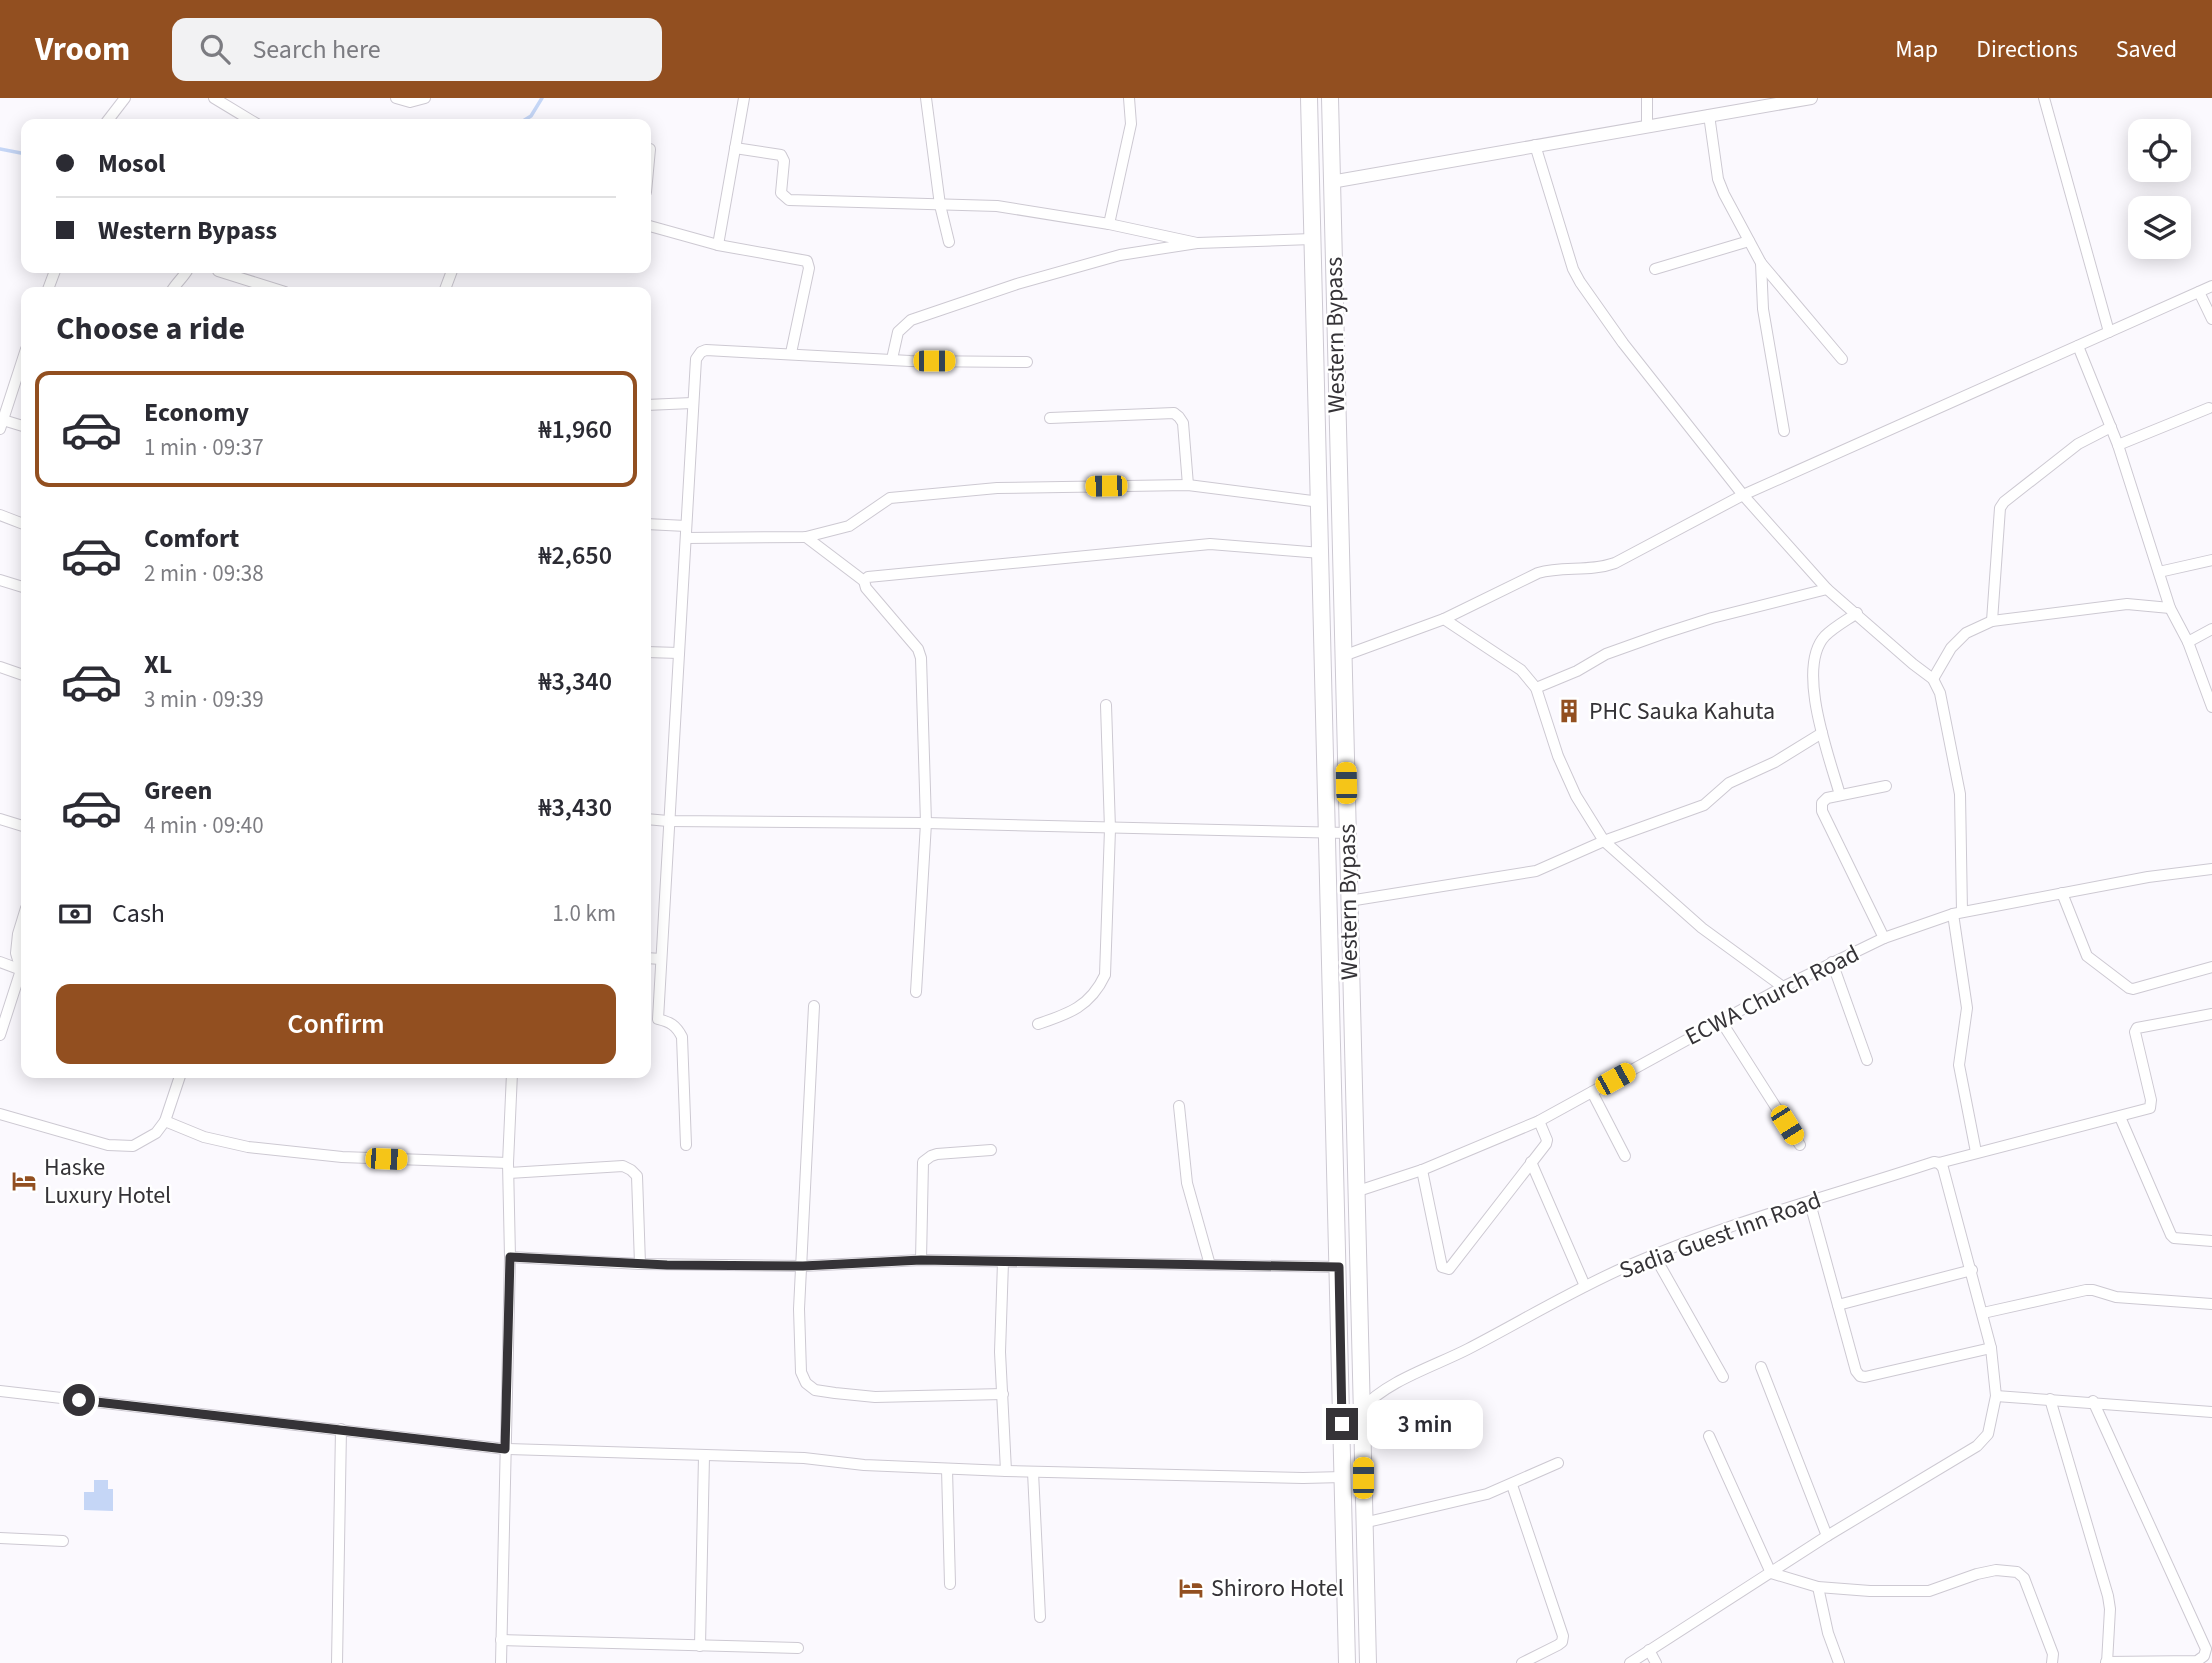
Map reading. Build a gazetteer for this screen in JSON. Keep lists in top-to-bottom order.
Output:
{
  "streets": {
    "main road": ["Western Bypass"],
    "street": ["ECWA Church Road", "Sadia Guest Inn Road"]
  },
  "crossings": [
    ["Western Bypass", "ECWA Church Road"],
    ["Western Bypass", "Sadia Guest Inn Road"]
  ],
  "places": {
    "building": ["PHC Sauka Kahuta"],
    "hotel": ["Haske Luxury Hotel", "Shiroro Hotel"]
  },
  "page": {
    "header": "Vroom",
    "search": "Search here",
    "nav": ["Map", "Directions", "Saved"],
    "banner": ["Mosol", "Western Bypass"],
    "heading": "Choose a ride",
    "list": [
      {
        "name": "Economy",
        "note": "1 min · 09:37",
        "value": "₦1,960"
      },
      {
        "name": "Comfort",
        "note": "2 min · 09:38",
        "value": "₦2,650"
      },
      {
        "name": "XL",
        "note": "3 min · 09:39",
        "value": "₦3,340"
      },
      {
        "name": "Green",
        "note": "4 min · 09:40",
        "value": "₦3,430"
      }
    ],
    "pay": ["Cash", "1.0 km"],
    "buttons": "Confirm",
    "bubble": "3 min"
  }
}
